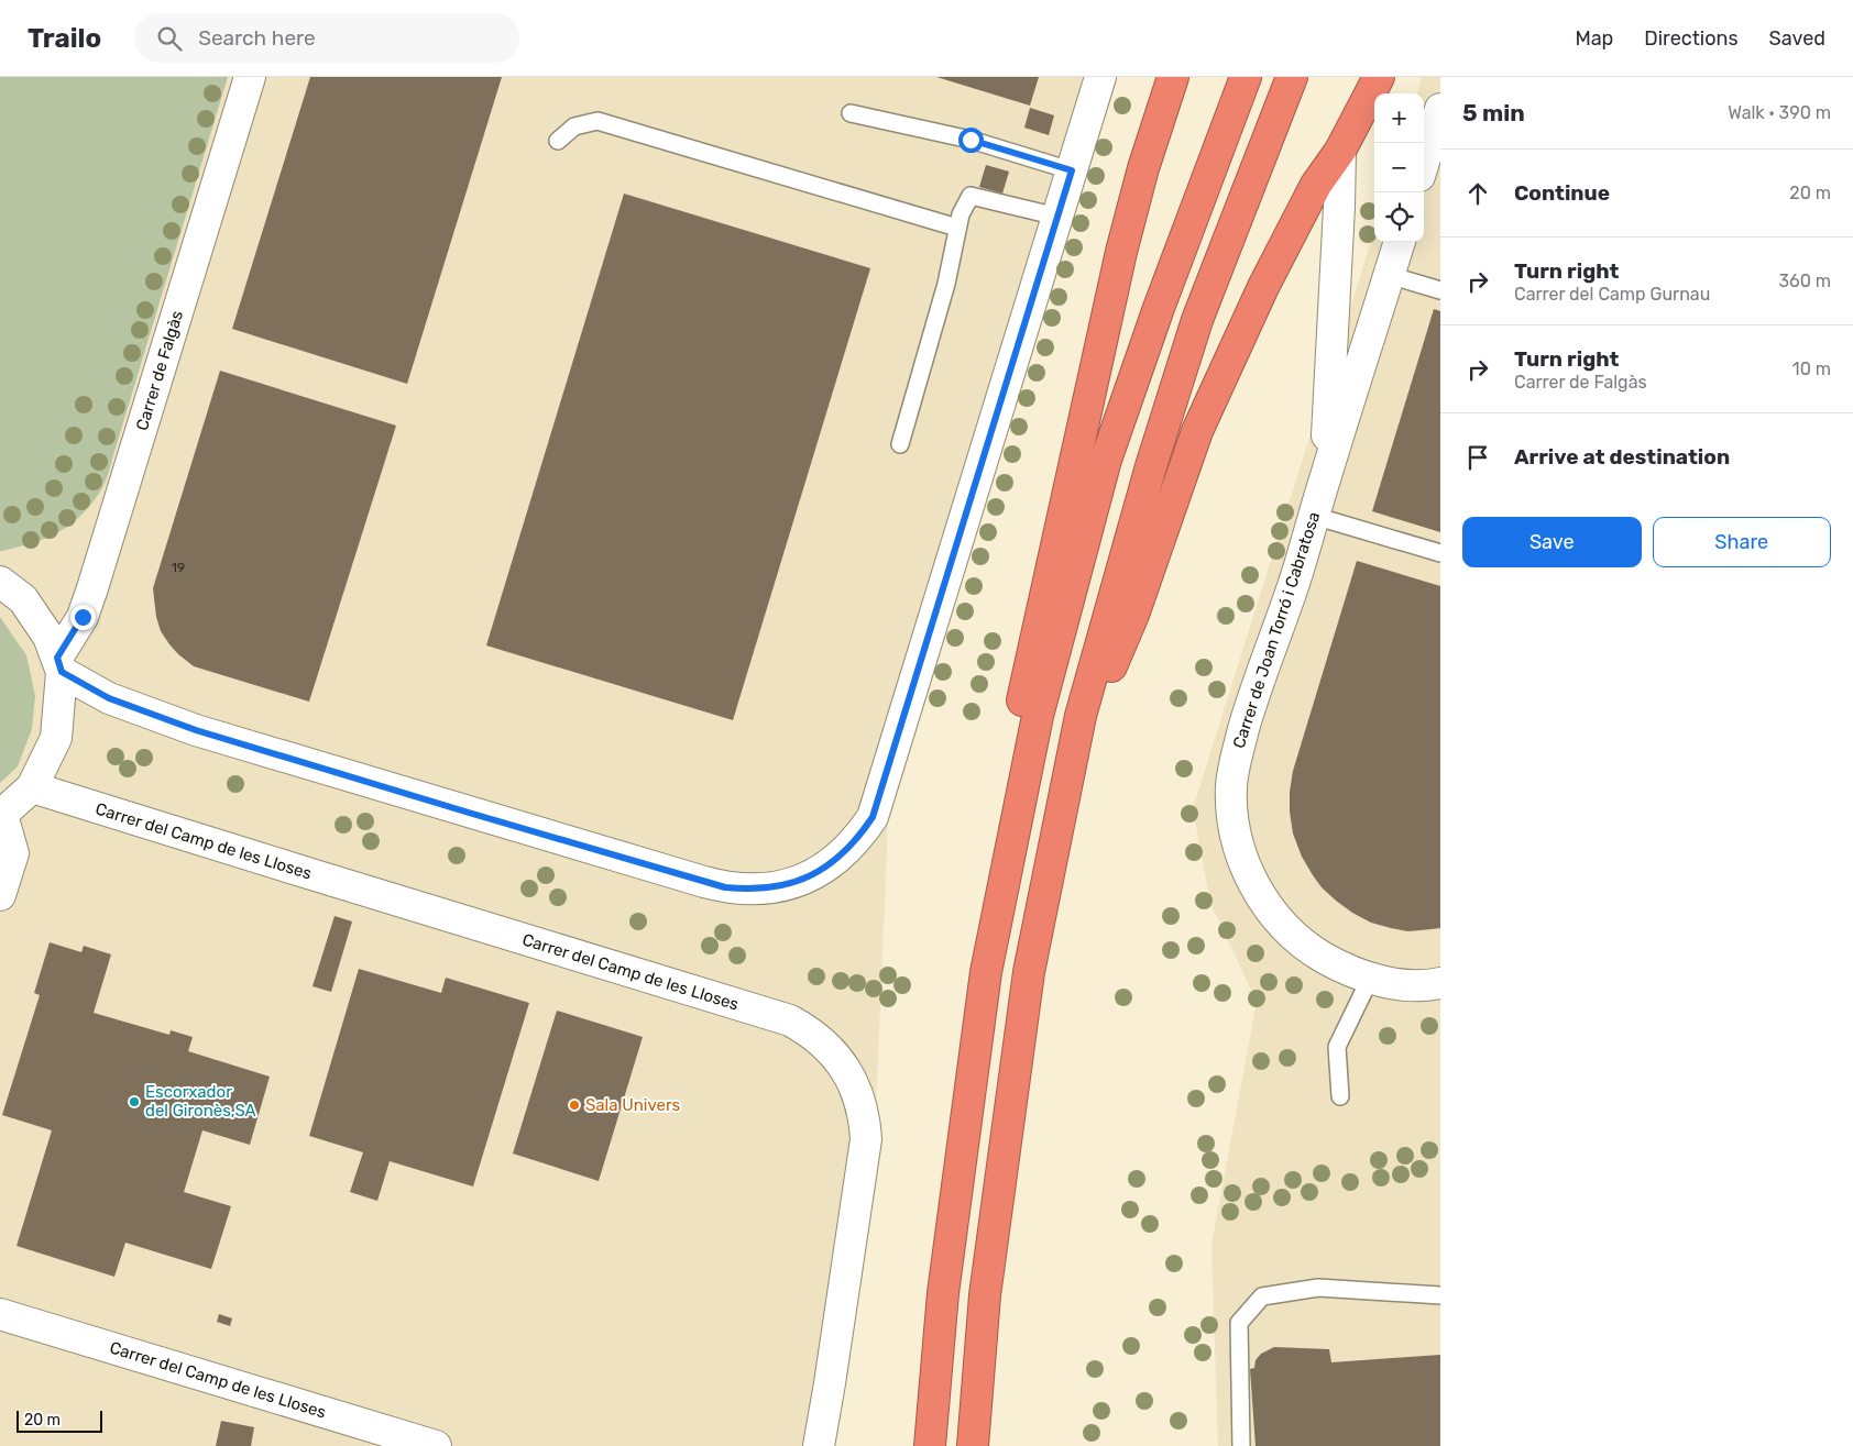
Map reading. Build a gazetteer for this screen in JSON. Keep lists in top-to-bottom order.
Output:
{
  "streets": {
    "street": ["Carrer de Falgàs", "Carrer de Joan Torró i Cabratosa", "Carrer del Camp de les Lloses"]
  },
  "places": ["Escorxador del Gironès,SA", "Sala Univers"],
  "house_numbers": ["19"],
  "scale_bar": "20 m",
  "page": {
    "header": "Trailo",
    "search": "Search here",
    "nav": ["Map", "Directions", "Saved"],
    "heading": ["5 min", "Walk · 390 m"],
    "map_buttons": ["+", "−"],
    "list": [
      ["Continue", "20 m"],
      ["Turn right", "Carrer del Camp Gurnau", "360 m"],
      ["Turn right", "Carrer de Falgàs", "10 m"],
      "Arrive at destination"
    ],
    "buttons": ["Save", "Share"],
    "scale": "20 m"
  }
}
